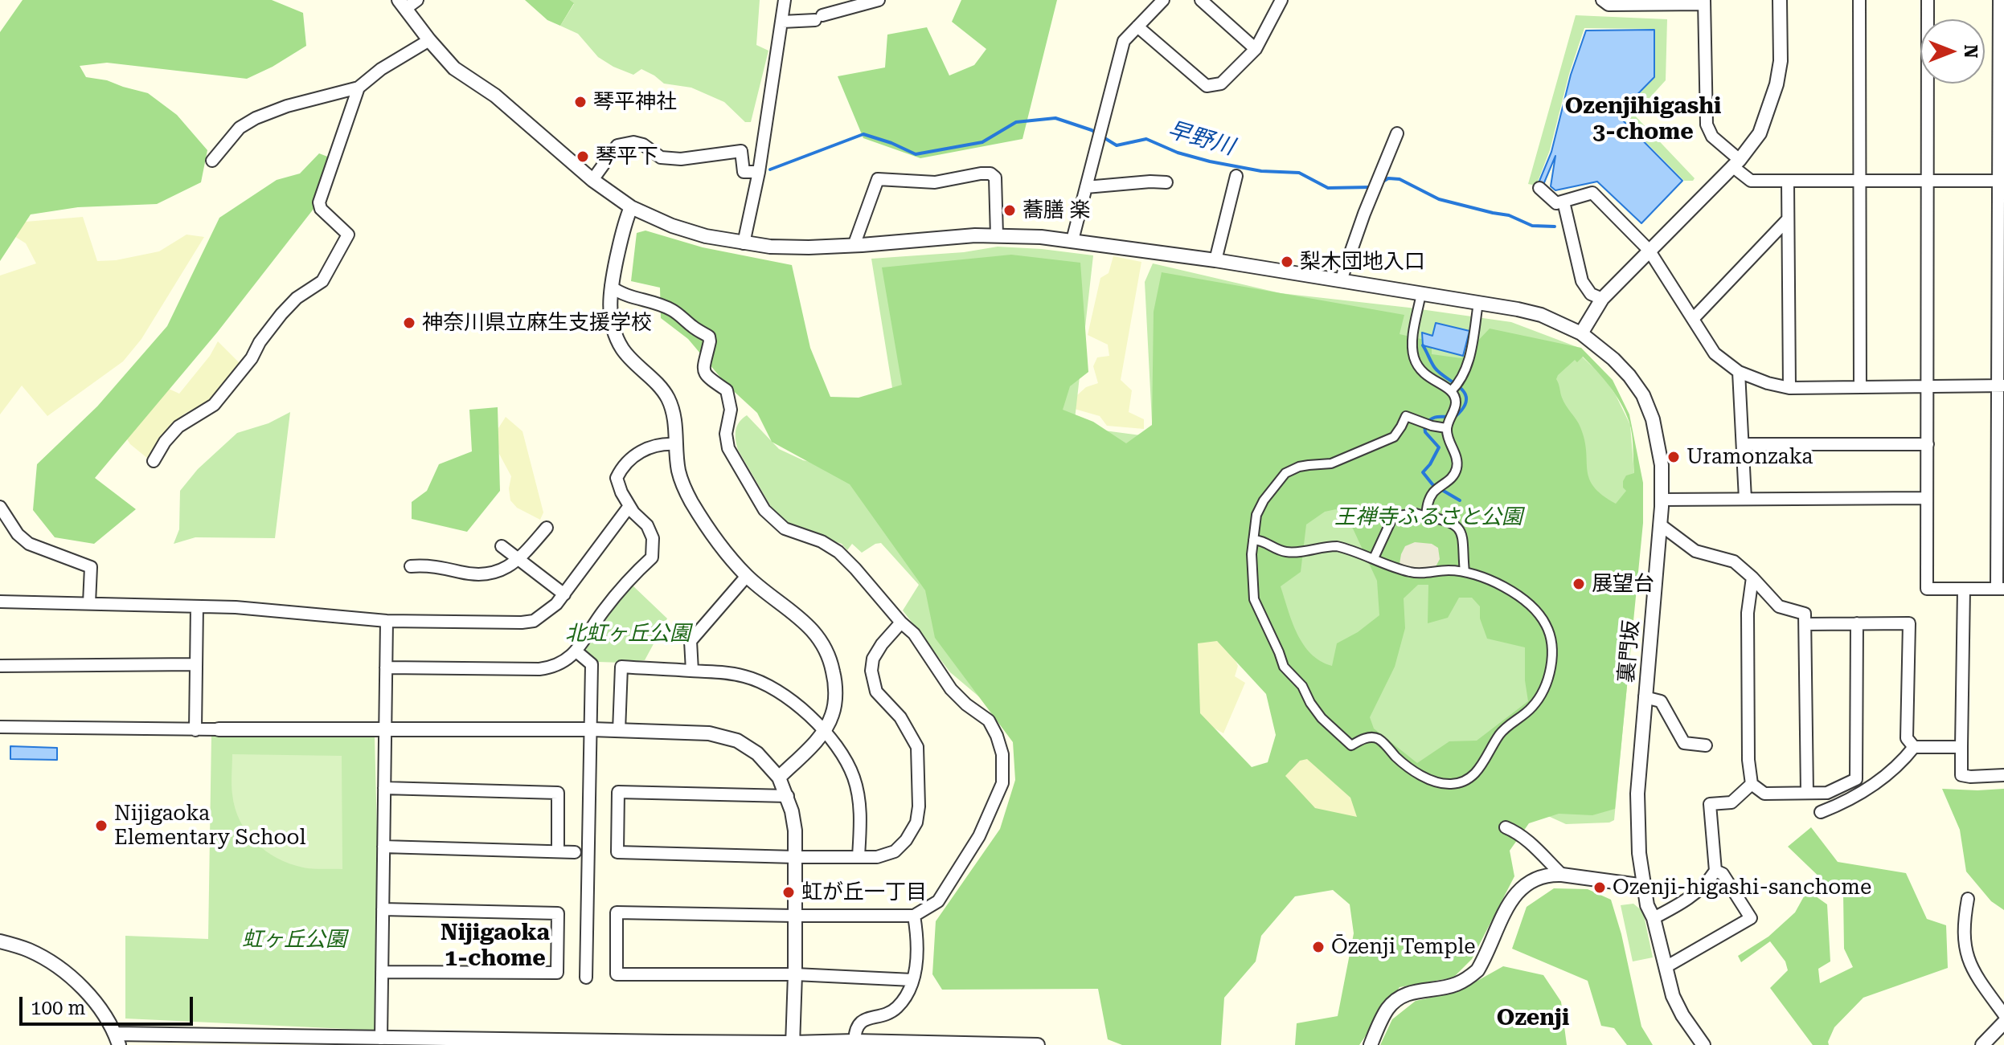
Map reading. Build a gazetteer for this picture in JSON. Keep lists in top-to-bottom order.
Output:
{
  "streets": {
    "street": ["裏門坂"]
  },
  "districts": ["Ozenjihigashi 3-chome", "Nijigaoka 1-chome", "Ozenji"],
  "water": ["早野川"],
  "parks": ["王禅寺ふるさと公園", "北虹ヶ丘公園", "虹ヶ丘公園"],
  "places": [
    "琴平神社",
    "琴平下",
    "蕎膳 楽",
    "梨木団地入口",
    "神奈川県立麻生支援学校",
    "Uramonzaka",
    "展望台",
    "Nijigaoka Elementary School",
    "Ozenji-higashi-sanchome",
    "虹が丘一丁目",
    "Ōzenji Temple"
  ],
  "scale_bar": "100 m",
  "north": "right"
}
